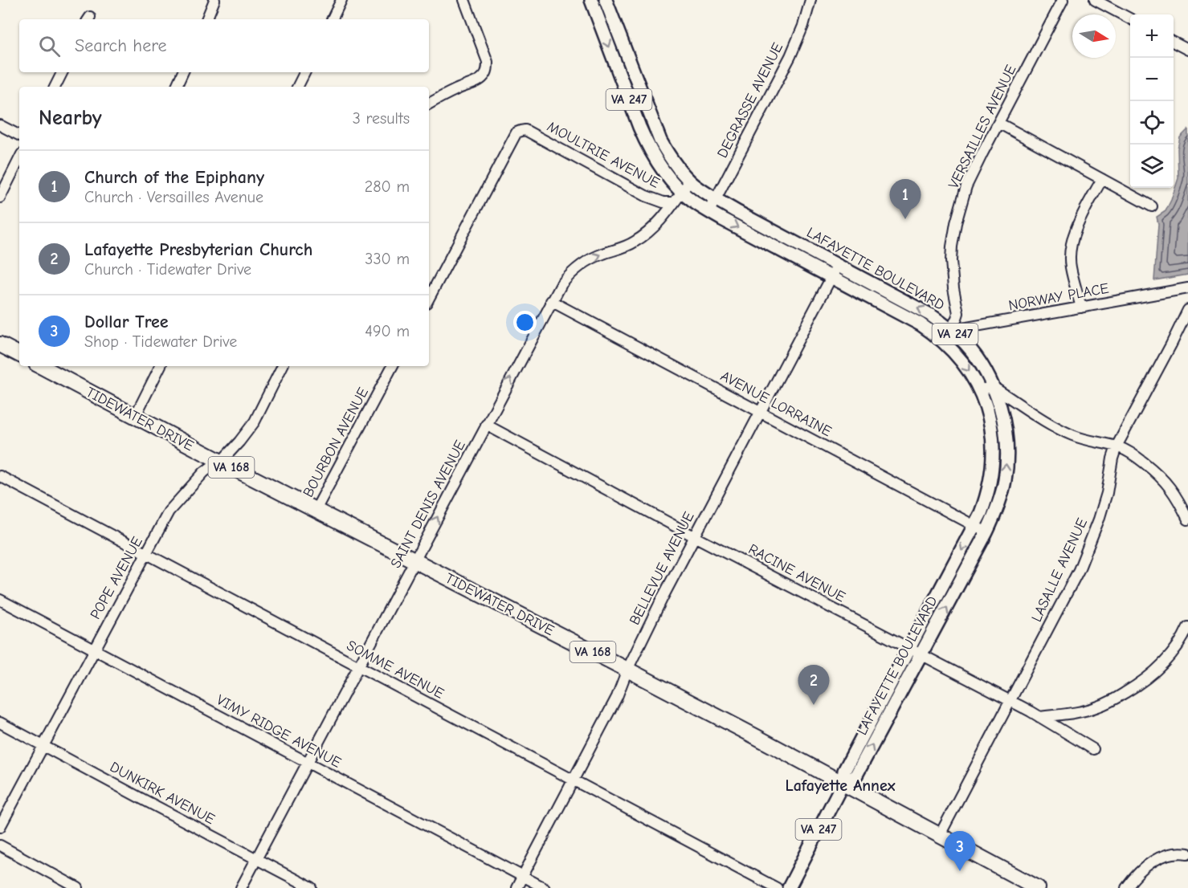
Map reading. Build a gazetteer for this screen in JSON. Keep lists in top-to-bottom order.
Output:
{
  "streets": {
    "highway": ["TIDEWATER DRIVE", "VA 168"],
    "main road": ["VA 247", "LAFAYETTE BOULEVARD"],
    "street": [
      "DEGRASSE AVENUE",
      "VERSAILLES AVENUE",
      "MOULTRIE AVENUE",
      "NORWAY PLACE",
      "AVENUE LORRAINE",
      "BOURBON AVENUE",
      "SAINT DENIS AVENUE",
      "BELLEVUE AVENUE",
      "LASALLE AVENUE",
      "RACINE AVENUE",
      "POPE AVENUE",
      "SOMME AVENUE",
      "VIMY RIDGE AVENUE",
      "DUNKIRK AVENUE"
    ]
  },
  "crossings": [
    ["DEGRASSE AVENUE", "LAFAYETTE BOULEVARD"],
    ["VERSAILLES AVENUE", "LAFAYETTE BOULEVARD"],
    ["VERSAILLES AVENUE", "NORWAY PLACE"],
    ["MOULTRIE AVENUE", "SAINT DENIS AVENUE"],
    ["LAFAYETTE BOULEVARD", "NORWAY PLACE"],
    ["LAFAYETTE BOULEVARD", "AVENUE LORRAINE"],
    ["LAFAYETTE BOULEVARD", "TIDEWATER DRIVE"],
    ["LAFAYETTE BOULEVARD", "SAINT DENIS AVENUE"],
    ["LAFAYETTE BOULEVARD", "BELLEVUE AVENUE"],
    ["LAFAYETTE BOULEVARD", "RACINE AVENUE"],
    ["AVENUE LORRAINE", "SAINT DENIS AVENUE"],
    ["AVENUE LORRAINE", "BELLEVUE AVENUE"],
    ["TIDEWATER DRIVE", "BOURBON AVENUE"],
    ["TIDEWATER DRIVE", "SAINT DENIS AVENUE"],
    ["TIDEWATER DRIVE", "BELLEVUE AVENUE"],
    ["TIDEWATER DRIVE", "LASALLE AVENUE"],
    ["TIDEWATER DRIVE", "POPE AVENUE"],
    ["SAINT DENIS AVENUE", "RACINE AVENUE"],
    ["SAINT DENIS AVENUE", "SOMME AVENUE"],
    ["SAINT DENIS AVENUE", "VIMY RIDGE AVENUE"],
    ["SAINT DENIS AVENUE", "DUNKIRK AVENUE"],
    ["BELLEVUE AVENUE", "RACINE AVENUE"],
    ["BELLEVUE AVENUE", "SOMME AVENUE"],
    ["BELLEVUE AVENUE", "VIMY RIDGE AVENUE"],
    ["LASALLE AVENUE", "RACINE AVENUE"],
    ["POPE AVENUE", "SOMME AVENUE"],
    ["POPE AVENUE", "VIMY RIDGE AVENUE"],
    ["POPE AVENUE", "DUNKIRK AVENUE"]
  ],
  "one_way": ["SAINT DENIS AVENUE"],
  "districts": ["Lafayette Annex"],
  "north": "right",
  "page": {
    "map_buttons": ["+", "−"],
    "search": "Search here",
    "heading": ["Nearby", "3 results"],
    "list": [
      {
        "mark": "1",
        "name": "Church of the Epiphany",
        "note": "Church · Versailles Avenue",
        "value": "280 m"
      },
      {
        "mark": "2",
        "name": "Lafayette Presbyterian Church",
        "note": "Church · Tidewater Drive",
        "value": "330 m"
      },
      {
        "mark": "3",
        "name": "Dollar Tree",
        "note": "Shop · Tidewater Drive",
        "value": "490 m"
      }
    ],
    "pins": ["1", "2", "3"]
  }
}
